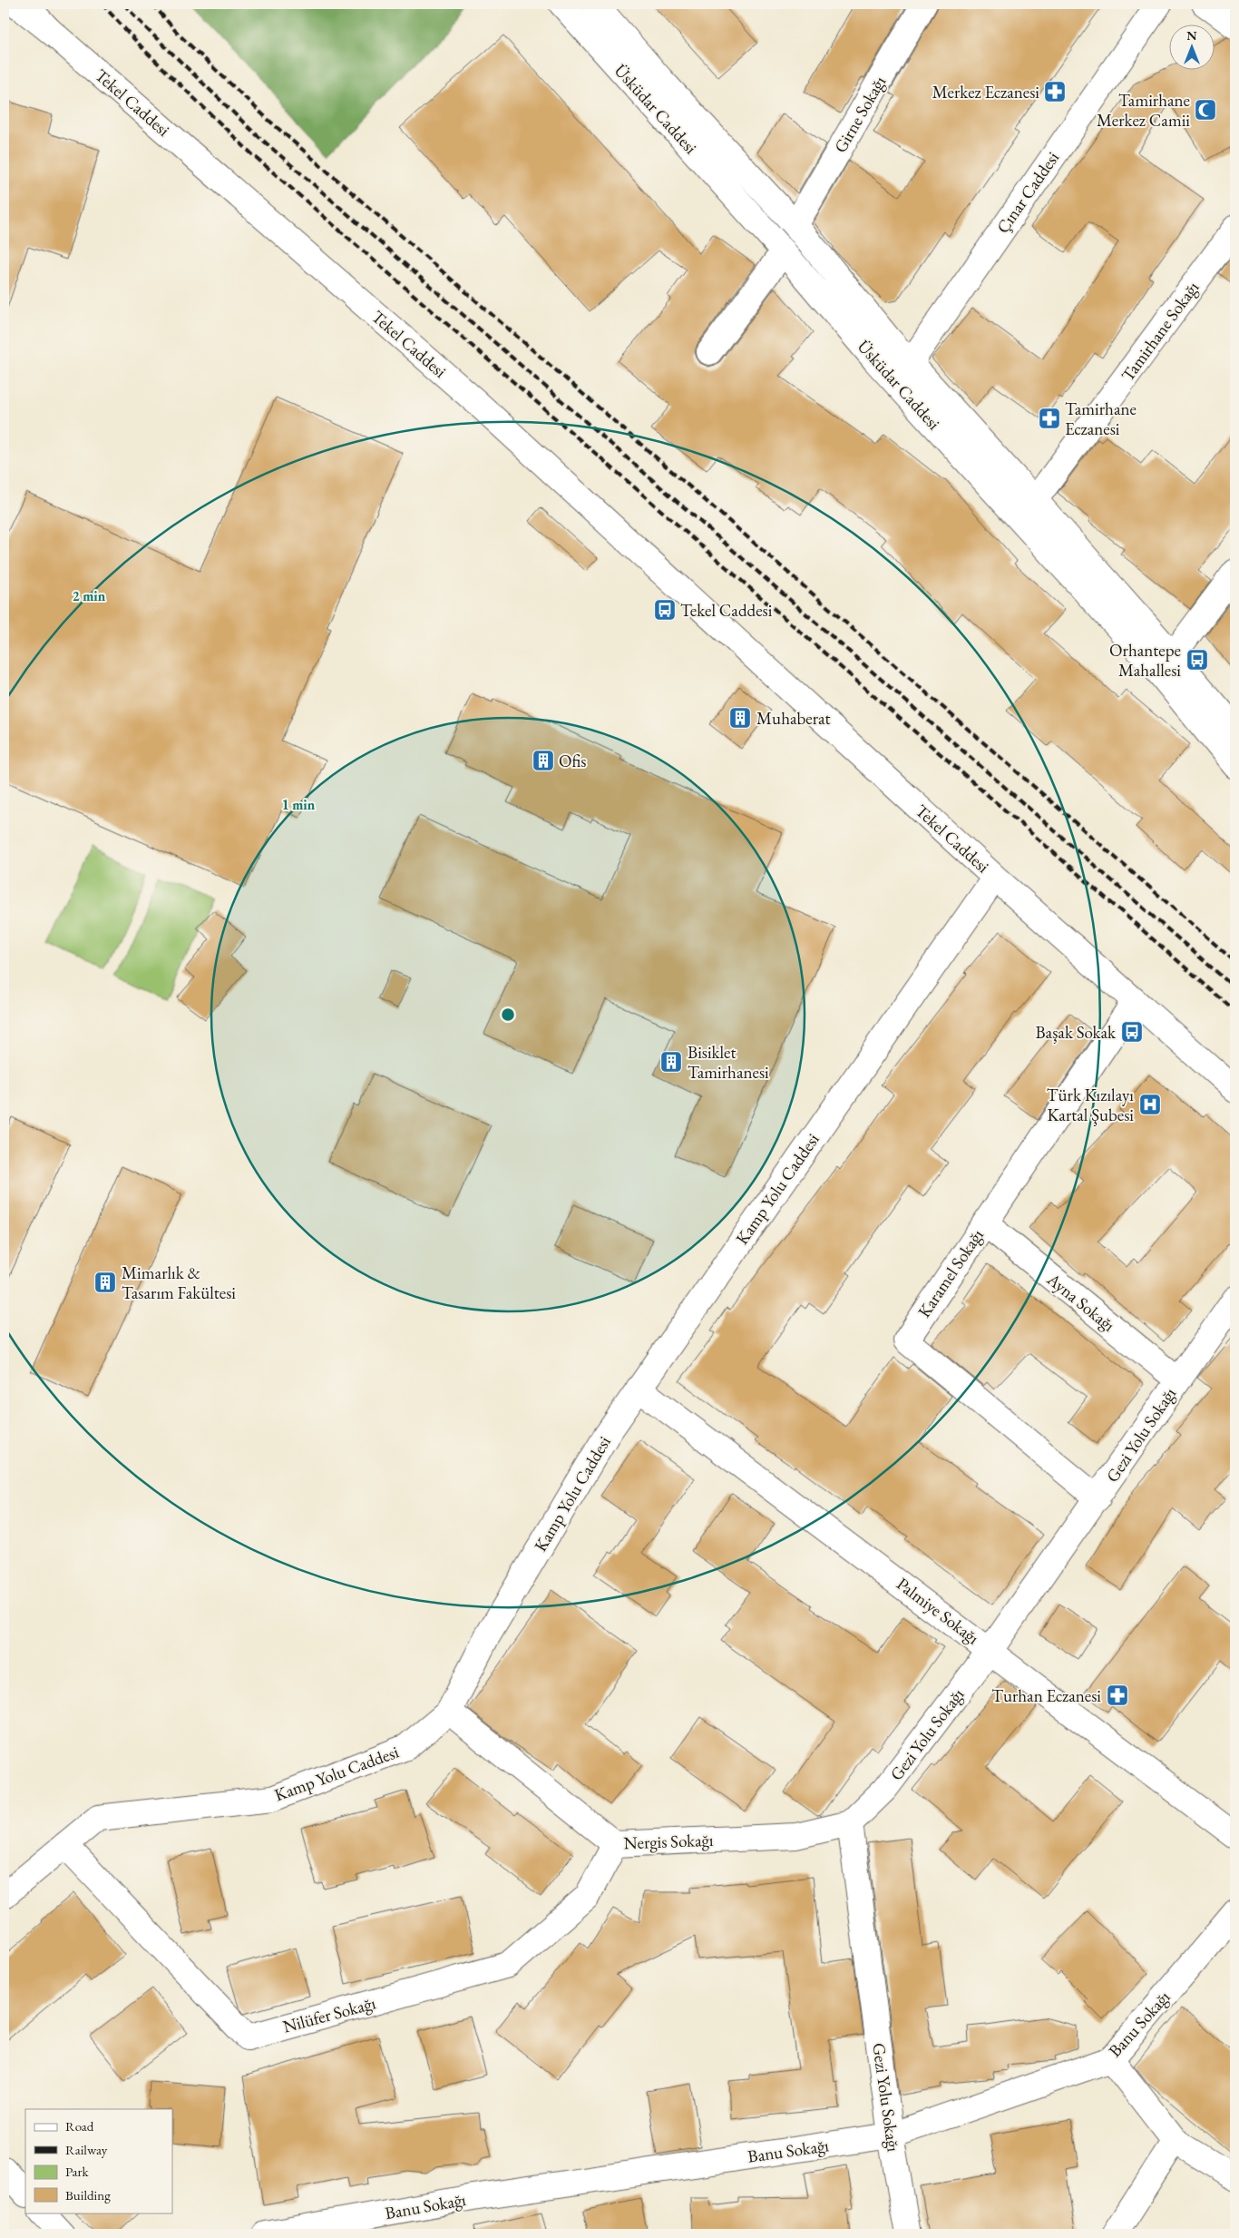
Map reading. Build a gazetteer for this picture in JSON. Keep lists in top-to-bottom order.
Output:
{
  "streets": {
    "street": [
      "Tekel Caddesi",
      "Üsküdar Caddesi",
      "Girne Sokağı",
      "Çınar Caddesi",
      "Tamirhane Sokağı",
      "Kamp Yolu Caddesi",
      "Karamel Sokağı",
      "Ayna Sokağı",
      "Gezi Yolu Sokağı",
      "Palmiye Sokağı",
      "Nergis Sokağı",
      "Nilüfer Sokağı",
      "Banu Sokağı"
    ]
  },
  "crossings": [
    ["Tekel Caddesi", "Kamp Yolu Caddesi"],
    ["Tekel Caddesi", "Karamel Sokağı"],
    ["Üsküdar Caddesi", "Girne Sokağı"],
    ["Üsküdar Caddesi", "Çınar Caddesi"],
    ["Üsküdar Caddesi", "Tamirhane Sokağı"],
    ["Kamp Yolu Caddesi", "Palmiye Sokağı"],
    ["Kamp Yolu Caddesi", "Nergis Sokağı"],
    ["Kamp Yolu Caddesi", "Nilüfer Sokağı"],
    ["Karamel Sokağı", "Ayna Sokağı"],
    ["Karamel Sokağı", "Gezi Yolu Sokağı"],
    ["Ayna Sokağı", "Gezi Yolu Sokağı"],
    ["Gezi Yolu Sokağı", "Palmiye Sokağı"],
    ["Gezi Yolu Sokağı", "Nergis Sokağı"],
    ["Gezi Yolu Sokağı", "Banu Sokağı"],
    ["Nergis Sokağı", "Nilüfer Sokağı"]
  ],
  "places": {
    "pharmacy": ["Merkez Eczanesi", "Tamirhane Eczanesi", "Turhan Eczanesi"],
    "mosque": ["Tamirhane Merkez Camii"],
    "bus stop": ["Tekel Caddesi", "Orhantepe Mahallesi", "Başak Sokak"],
    "building": [
      "Muhaberat",
      "Ofis",
      "Bisiklet Tamirhanesi",
      "Mimarlık & Tasarım Fakültesi"
    ],
    "hospital": ["Türk Kızılayı Kartal Şubesi"]
  },
  "legend": [
    "Road",
    "Railway",
    "Park",
    "Building"
  ],
  "north": "top",
  "rings": ["2 min", "1 min"]
}
